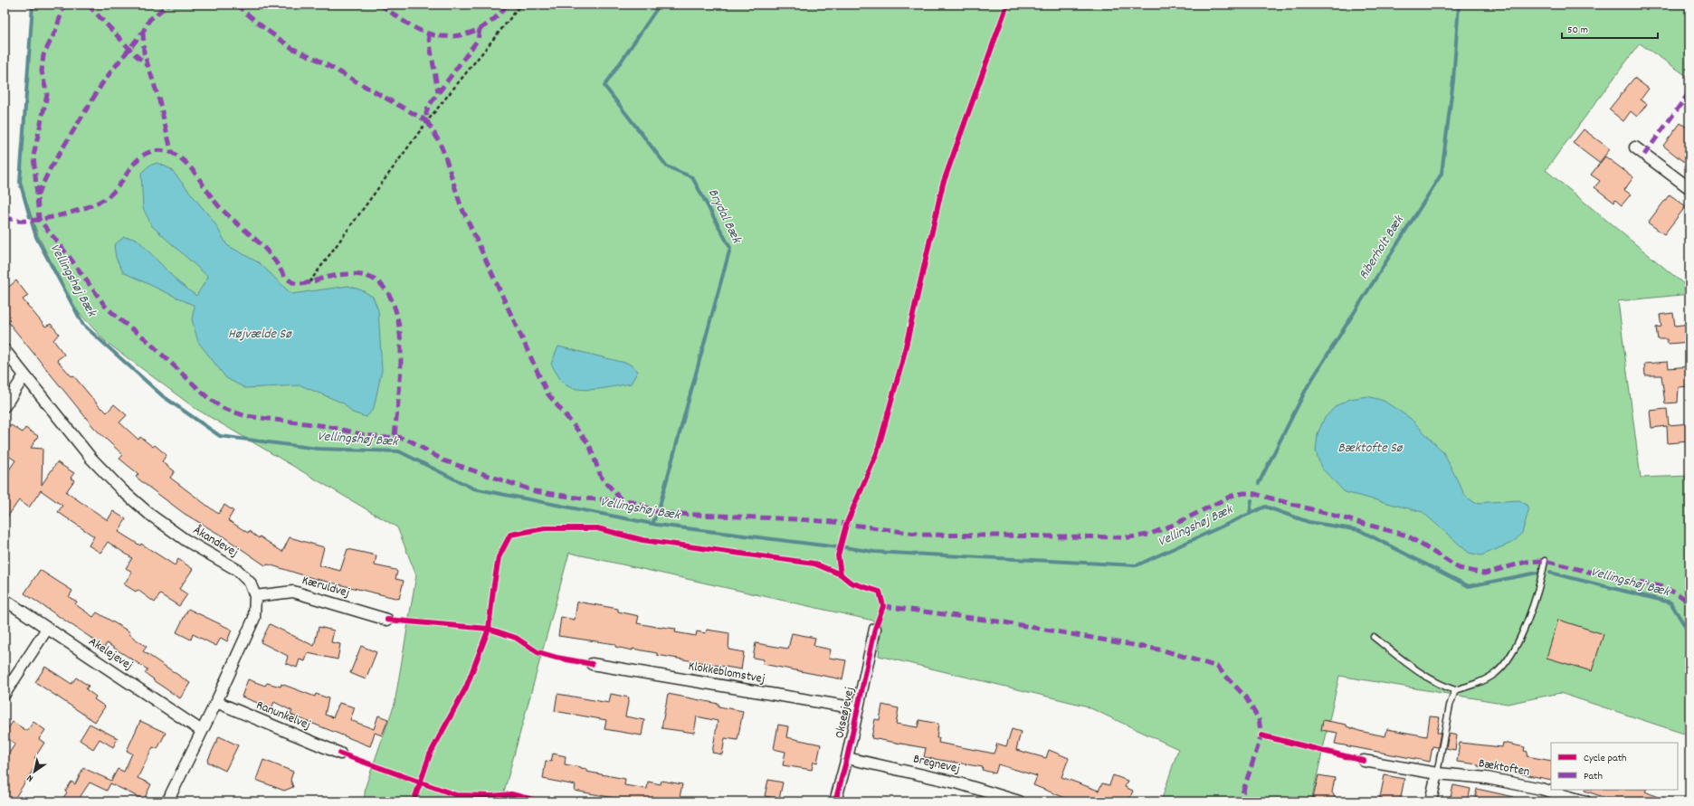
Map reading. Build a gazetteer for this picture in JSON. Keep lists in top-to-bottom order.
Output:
{
  "streets": {
    "street": [
      "Åkandevej",
      "Kæruldvej",
      "Akelejevej",
      "Klokkeblomstvej",
      "Okseøjevej",
      "Ranunkelvej",
      "Bregnevej",
      "Bæktoften"
    ]
  },
  "crossings": [
    ["Åkandevej", "Kæruldvej"],
    ["Åkandevej", "Akelejevej"],
    ["Åkandevej", "Ranunkelvej"],
    ["Klokkeblomstvej", "Okseøjevej"],
    ["Okseøjevej", "Bregnevej"]
  ],
  "water": [
    "Brydal Bæk",
    "Riberholt Bæk",
    "Vellingshøj Bæk",
    "Højvælde Sø",
    "Bæktofte Sø"
  ],
  "legend": ["Cycle path", "Path"],
  "scale_bar": "50 m",
  "north": "bottom left"
}
